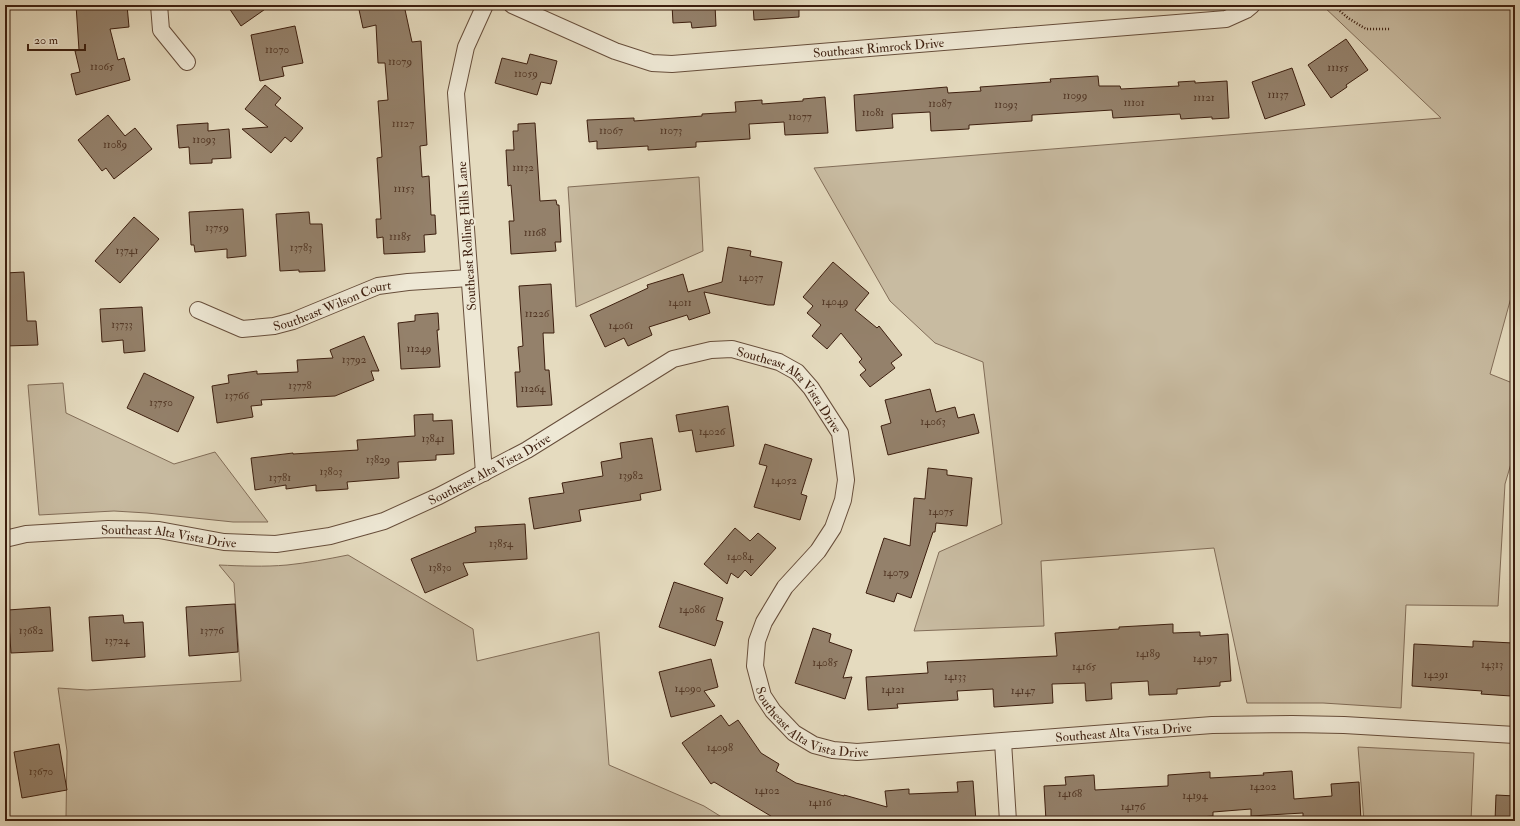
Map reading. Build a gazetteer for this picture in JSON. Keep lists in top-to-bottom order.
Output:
{
  "streets": {
    "street": [
      "Southeast Rimrock Drive",
      "Southeast Rolling Hills Lane",
      "Southeast Wilson Court",
      "Southeast Alta Vista Drive"
    ]
  },
  "crossings": [
    ["Southeast Rolling Hills Lane", "Southeast Wilson Court"],
    ["Southeast Rolling Hills Lane", "Southeast Alta Vista Drive"]
  ],
  "house_numbers": [
    "11070",
    "11079",
    "11065",
    "11155",
    "11059",
    "11137",
    "11099",
    "11121",
    "11101",
    "11087",
    "11093",
    "11081",
    "11077",
    "11127",
    "11067",
    "11073",
    "11093",
    "11089",
    "11132",
    "11153",
    "13759",
    "11168",
    "11185",
    "13783",
    "13741",
    "14037",
    "14049",
    "14011",
    "11226",
    "13733",
    "14061",
    "11249",
    "13792",
    "13778",
    "11264",
    "13766",
    "13750",
    "14063",
    "14026",
    "13841",
    "13829",
    "13803",
    "13982",
    "13781",
    "14052",
    "14075",
    "13854",
    "14084",
    "13830",
    "14079",
    "14086",
    "13682",
    "13776",
    "13724",
    "14189",
    "14197",
    "14085",
    "14313",
    "14165",
    "14291",
    "14133",
    "14090",
    "14121",
    "14147",
    "14098",
    "13670",
    "14202",
    "14102",
    "14168",
    "14194",
    "14116",
    "14176"
  ],
  "scale_bar": "20 m"
}
